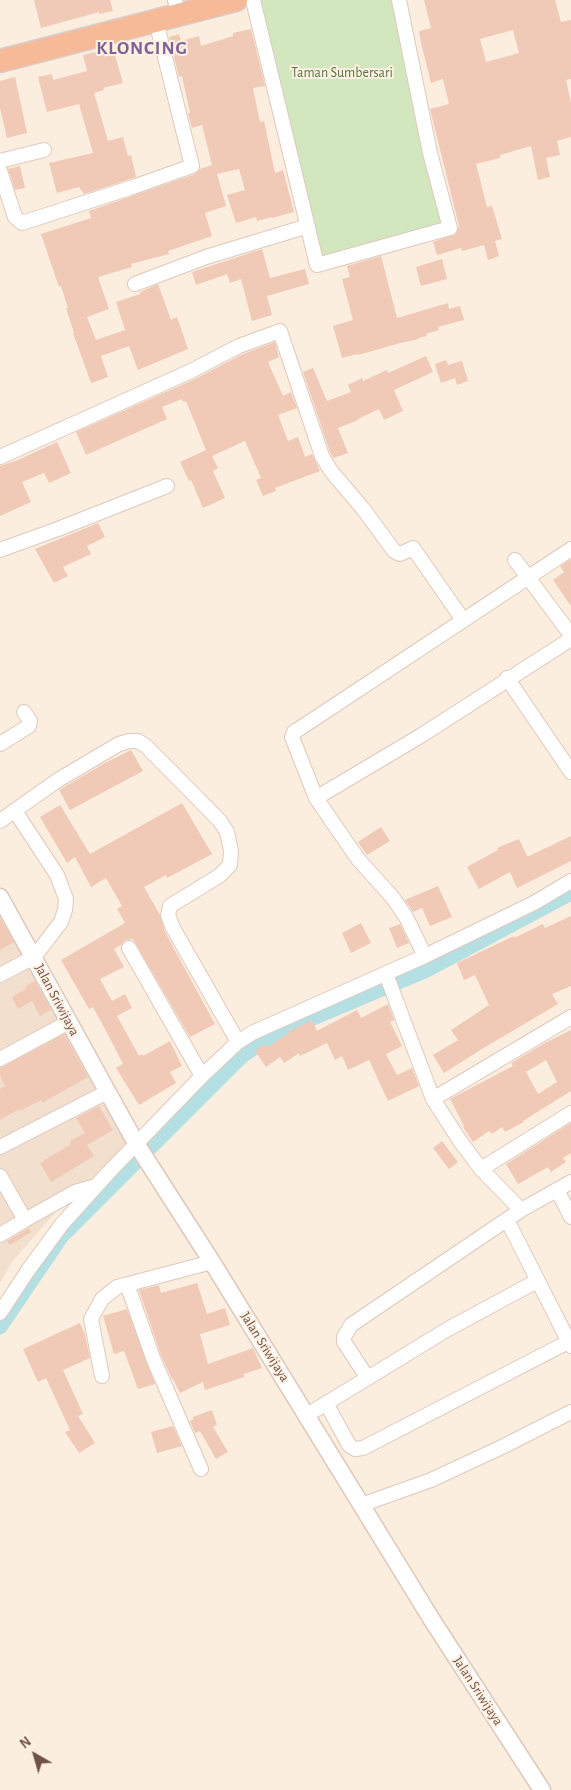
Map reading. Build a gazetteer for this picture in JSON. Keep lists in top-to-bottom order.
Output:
{
  "streets": {
    "street": ["Jalan Sriwijaya"]
  },
  "districts": ["KLONCING"],
  "parks": ["Taman Sumbersari"],
  "north": "top left"
}
